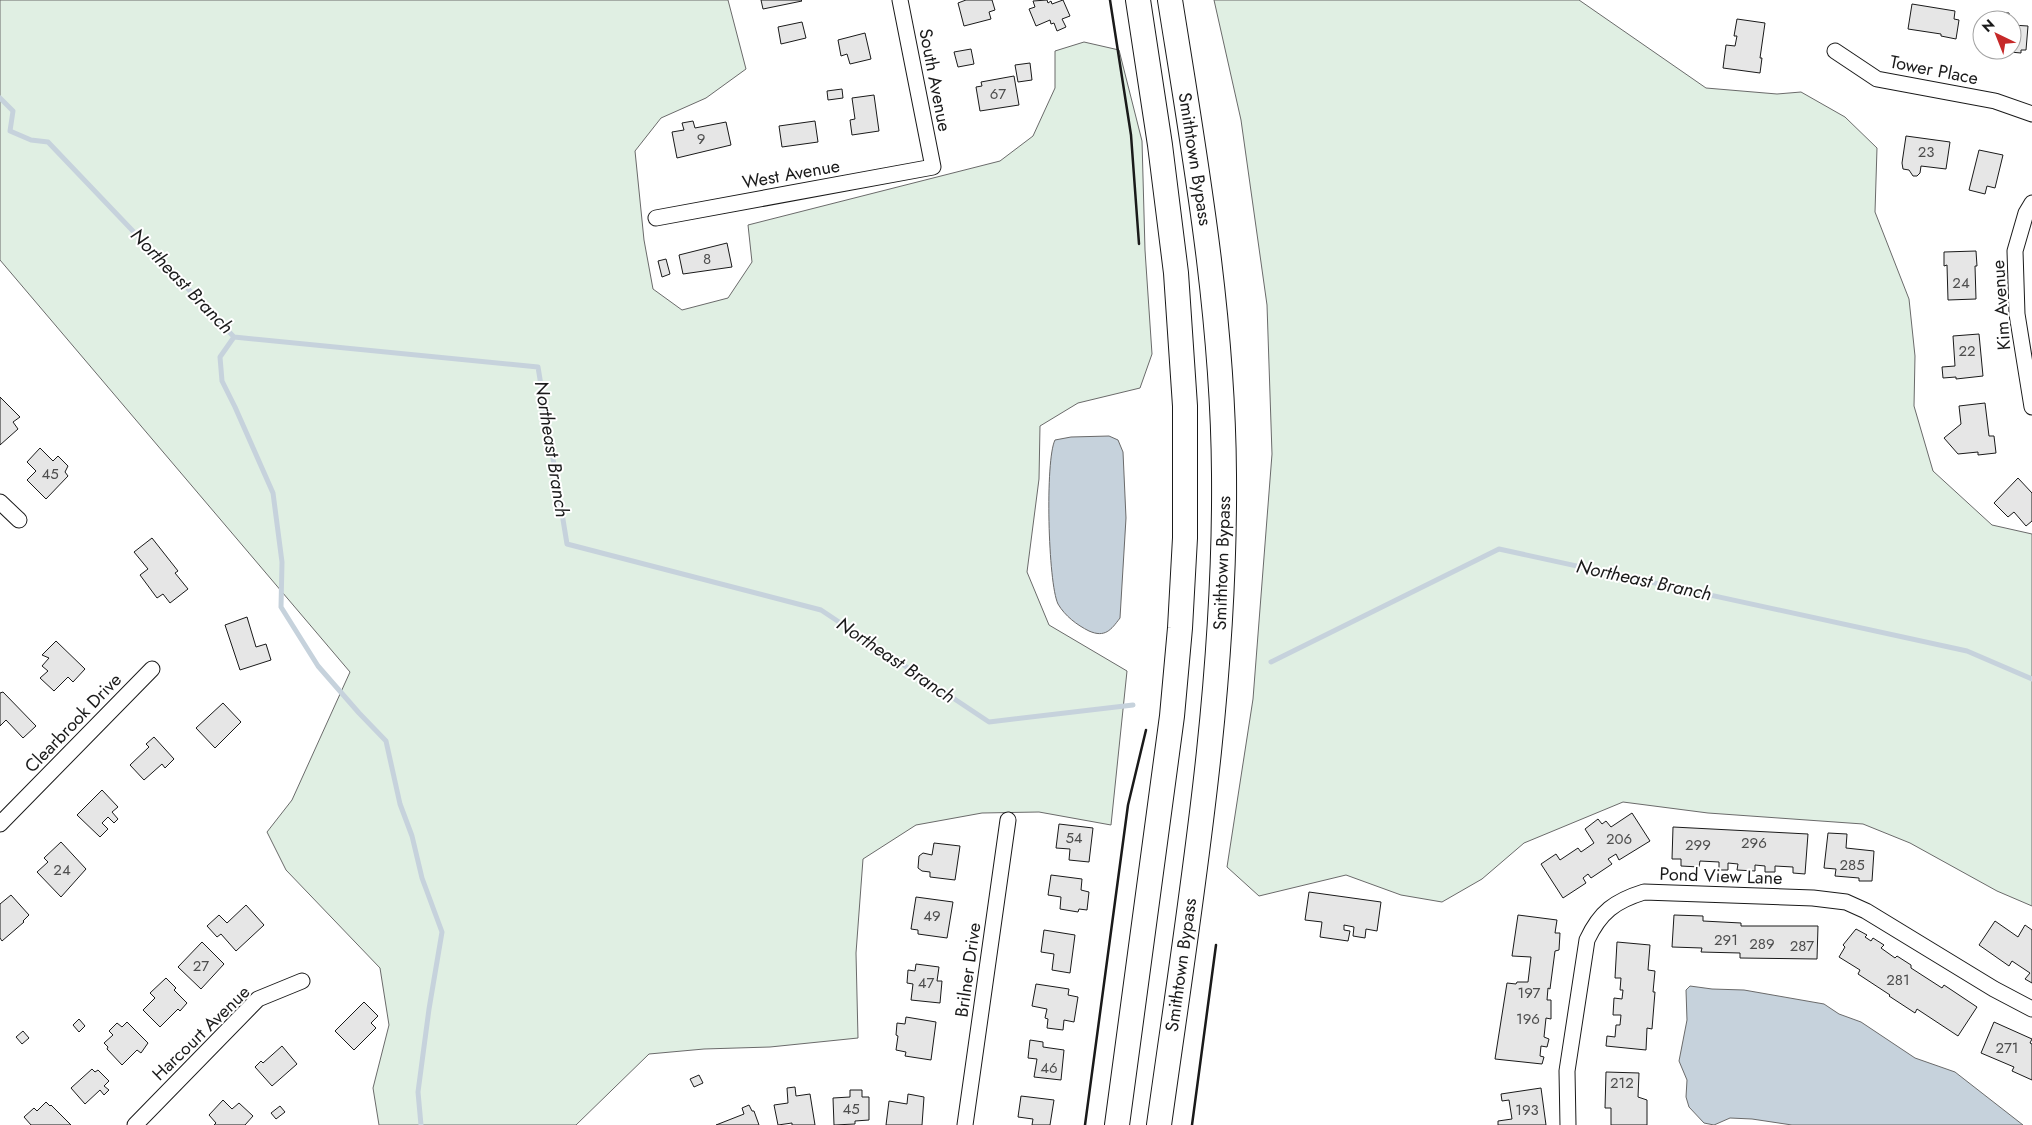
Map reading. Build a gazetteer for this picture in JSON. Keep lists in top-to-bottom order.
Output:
{
  "streets": {
    "highway": ["Smithtown Bypass"],
    "street": [
      "Tower Place",
      "South Avenue",
      "West Avenue",
      "Kim Avenue",
      "Clearbrook Drive",
      "Pond View Lane",
      "Brilner Drive",
      "Harcourt Avenue"
    ]
  },
  "crossings": [
    ["South Avenue", "West Avenue"]
  ],
  "water": ["Northeast Branch"],
  "house_numbers": [
    "67",
    "9",
    "23",
    "8",
    "24",
    "22",
    "45",
    "54",
    "206",
    "296",
    "299",
    "285",
    "24",
    "49",
    "291",
    "289",
    "287",
    "27",
    "281",
    "47",
    "197",
    "196",
    "271",
    "46",
    "212",
    "45",
    "193"
  ],
  "north": "top left"
}
